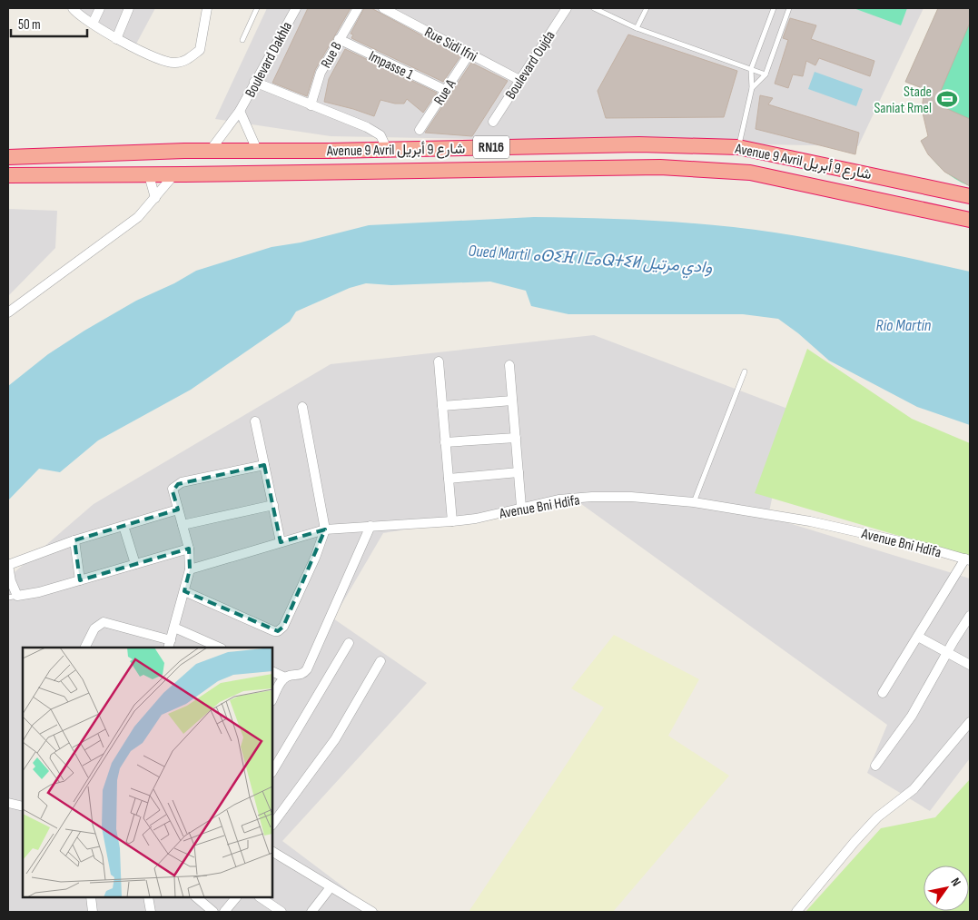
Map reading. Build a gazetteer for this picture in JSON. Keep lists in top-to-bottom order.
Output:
{
  "streets": {
    "highway": ["RN16", "Avenue 9 Avril شارع 9 أبريل"],
    "street": [
      "Rue Sidi Ifni",
      "Rue B",
      "Boulevard Dakhla",
      "Impasse 1",
      "Boulevard Oujda",
      "Rue A",
      "Avenue Bni Hdifa"
    ]
  },
  "crossings": [
    ["Rue Sidi Ifni", "Boulevard Oujda"],
    ["Rue Sidi Ifni", "Rue A"],
    ["Rue B", "Impasse 1"],
    ["Boulevard Dakhla", "Avenue 9 Avril شارع 9 أبريل"],
    ["Impasse 1", "Rue A"]
  ],
  "water": ["Oued Martil ⴰⵙⵉⴼ ⵏ ⵎⴰⵕⵜⵉⵍ وادي مرتيل", "Río Martín"],
  "places": {
    "sports": ["Stade Saniat Rmel"]
  },
  "scale_bar": "50 m",
  "north": "top right"
}
